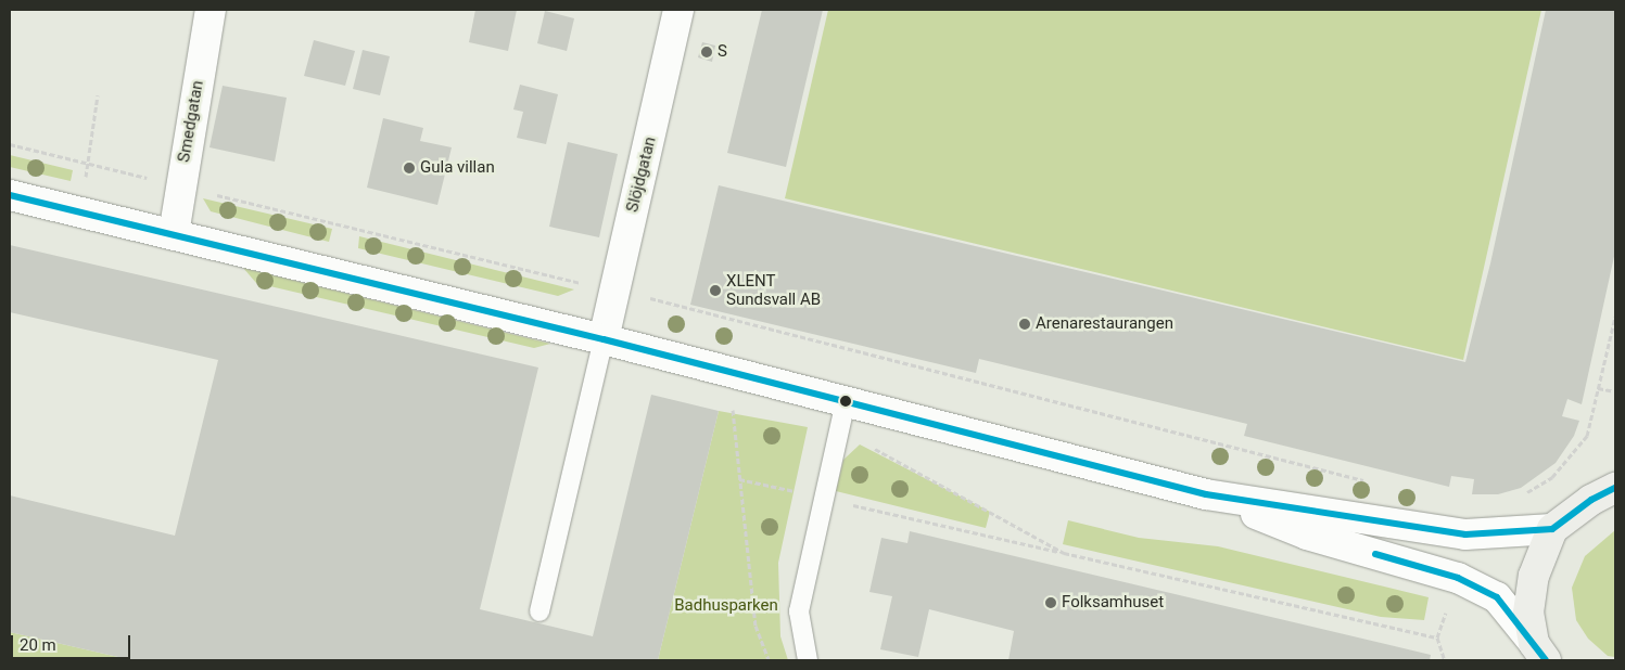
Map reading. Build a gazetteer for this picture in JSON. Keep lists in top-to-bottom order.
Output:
{
  "streets": {
    "street": ["Smedgatan", "Slöjdgatan"]
  },
  "parks": ["Badhusparken"],
  "places": [
    "S",
    "Gula villan",
    "XLENT Sundsvall AB",
    "Arenarestaurangen",
    "Folksamhuset"
  ],
  "scale_bar": "20 m"
}
